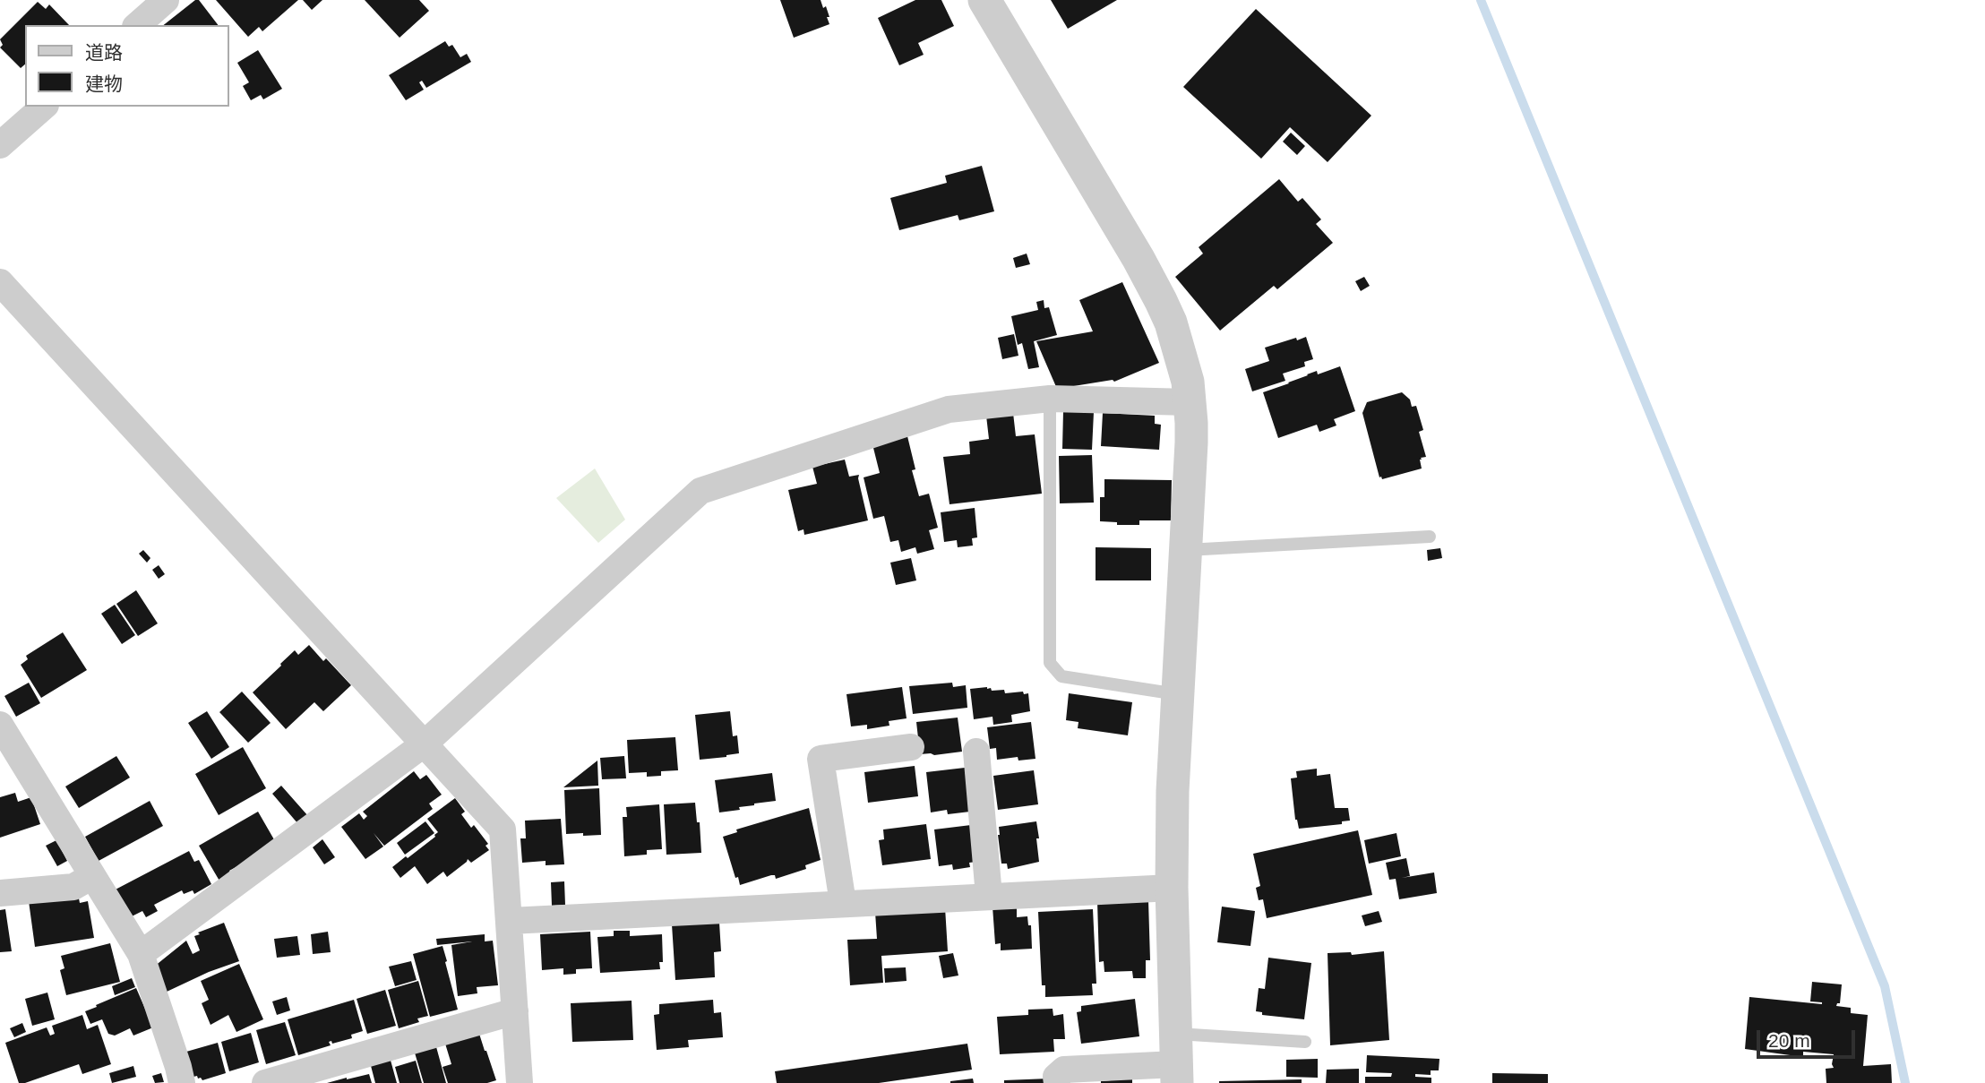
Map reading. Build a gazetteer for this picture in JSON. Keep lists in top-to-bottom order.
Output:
{
  "legend": ["道路", "建物"],
  "scale_bar": "20 m"
}
